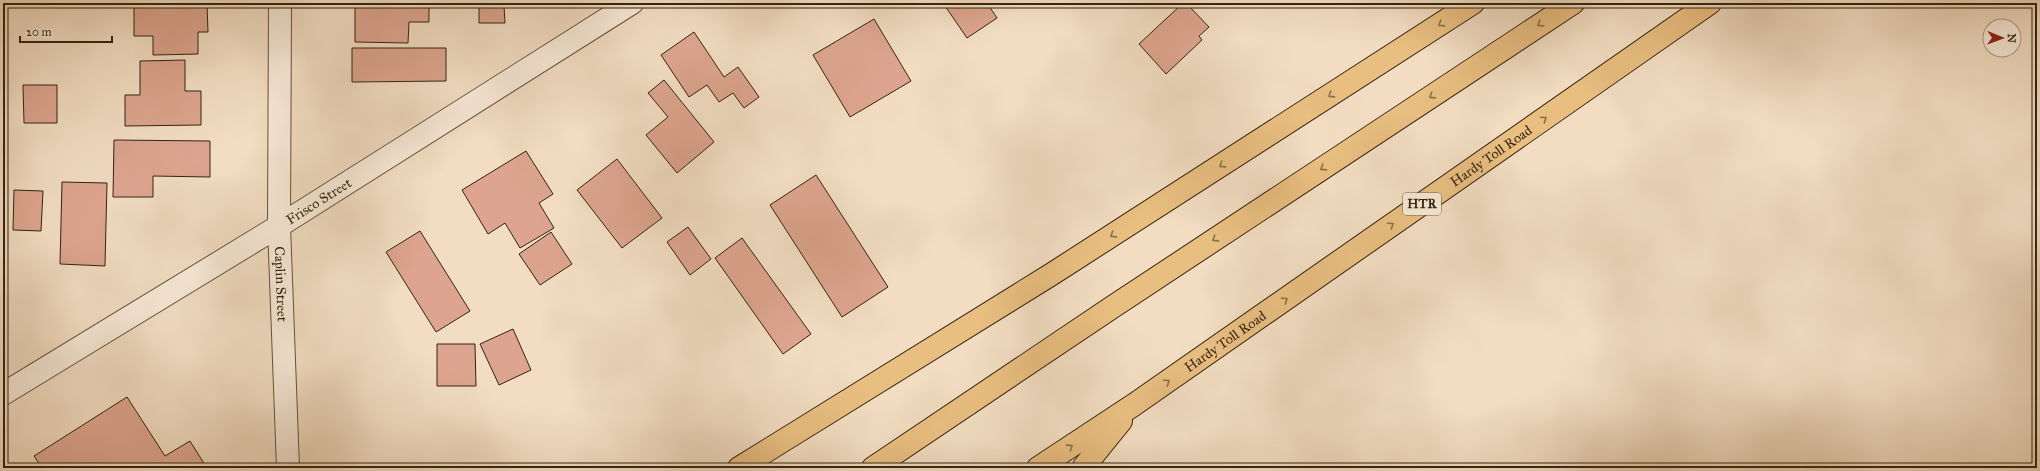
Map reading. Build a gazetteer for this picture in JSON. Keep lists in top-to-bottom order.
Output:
{
  "streets": {
    "highway": ["Hardy Toll Road", "HTR"],
    "street": ["Frisco Street", "Caplin Street"]
  },
  "crossings": [
    ["Frisco Street", "Caplin Street"]
  ],
  "scale_bar": "20 m",
  "north": "right"
}
